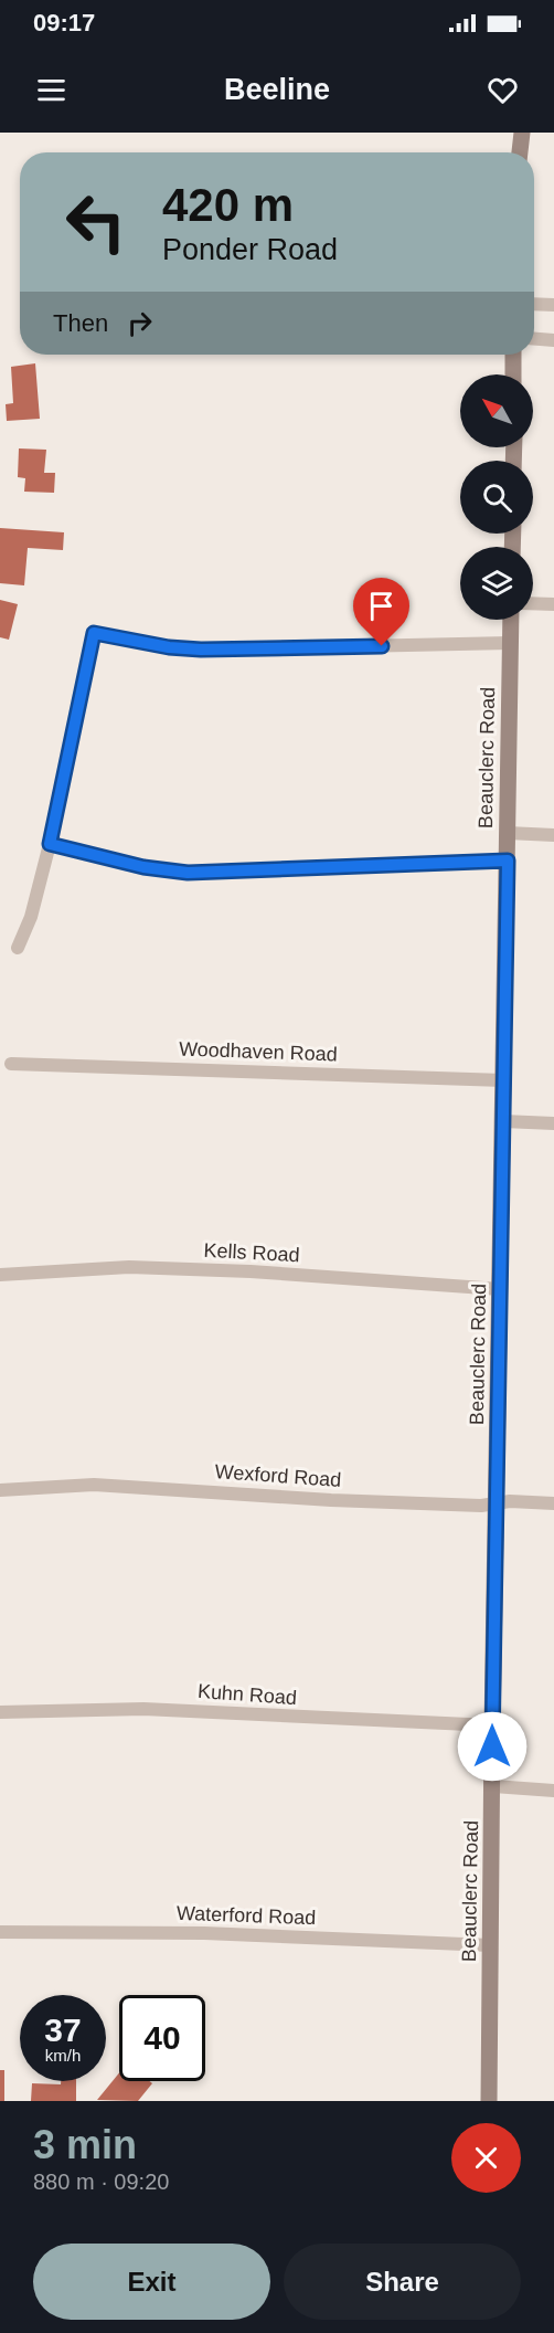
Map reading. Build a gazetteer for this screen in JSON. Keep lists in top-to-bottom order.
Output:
{
  "streets": {
    "street": [
      "Beauclerc Road",
      "Woodhaven Road",
      "Kells Road",
      "Wexford Road",
      "Kuhn Road",
      "Waterford Road"
    ]
  },
  "crossings": [
    ["Beauclerc Road", "Woodhaven Road"],
    ["Beauclerc Road", "Kells Road"],
    ["Beauclerc Road", "Wexford Road"],
    ["Beauclerc Road", "Kuhn Road"],
    ["Beauclerc Road", "Waterford Road"]
  ],
  "north": "top left",
  "page": {
    "status": "09:17",
    "header": "Beeline",
    "turn": ["420 m", "Ponder Road"],
    "then": "Then",
    "speed": "37 km/h",
    "limit": "40",
    "heading": ["3 min", "880 m · 09:20"],
    "buttons": ["Exit", "Share"]
  }
}
